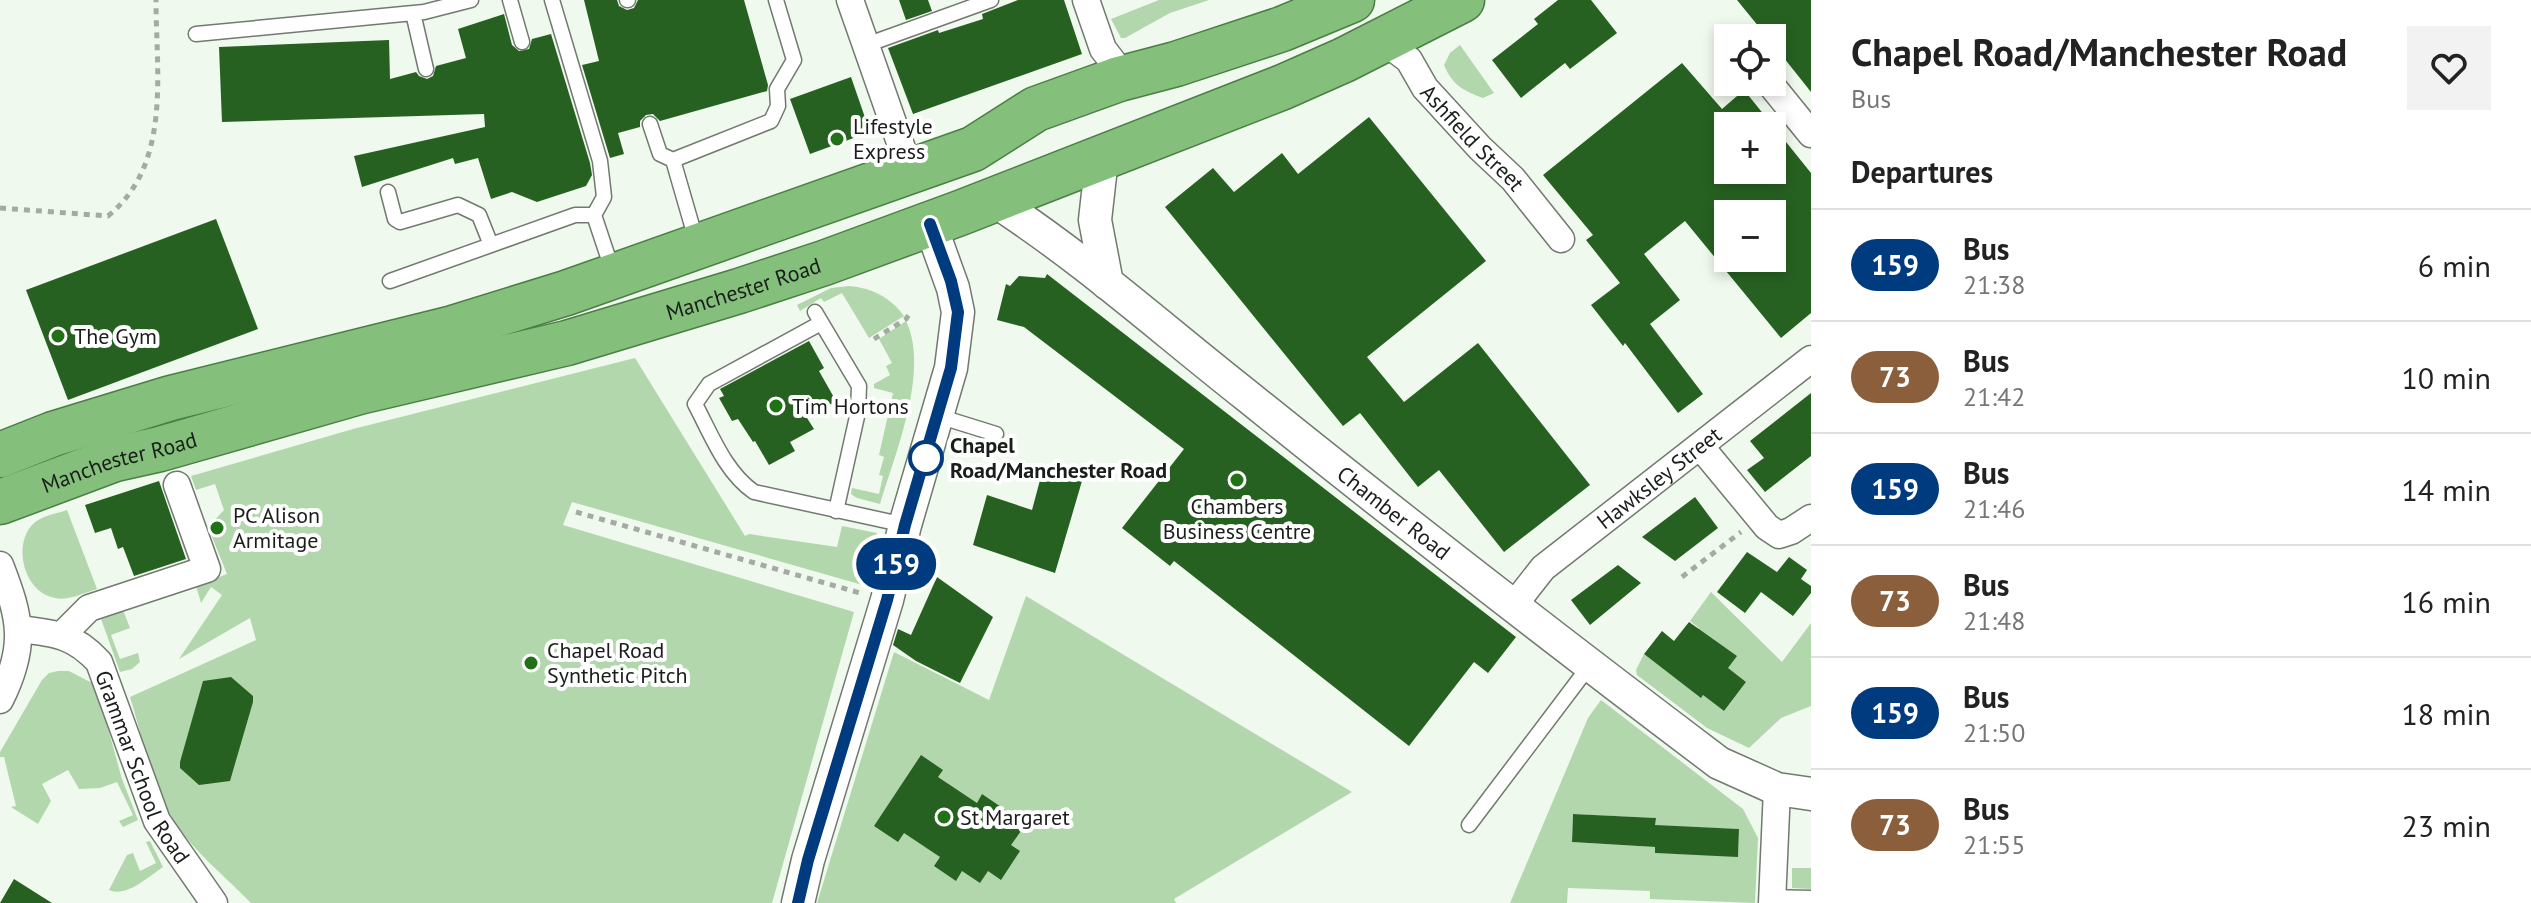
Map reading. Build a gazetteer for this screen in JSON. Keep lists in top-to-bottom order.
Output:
{
  "streets": {
    "highway": ["Manchester Road"],
    "street": [
      "Ashfield Street",
      "Hawksley Street",
      "Chamber Road",
      "Grammar School Road"
    ]
  },
  "crossings": [
    ["Ashfield Street", "Manchester Road"],
    ["Manchester Road", "Chamber Road"],
    ["Hawksley Street", "Chamber Road"]
  ],
  "places": [
    "Lifestyle Express",
    "The Gym",
    "Tim Hortons",
    "Chapel Road/Manchester Road",
    "Chambers Business Centre",
    "PC Alison Armitage",
    "Chapel Road Synthetic Pitch",
    "St Margaret"
  ],
  "lines": ["bus line 159"],
  "page": {
    "on_map": "159",
    "heading": [
      ["Chapel Road/Manchester Road", "Bus"],
      "Departures"
    ],
    "map_buttons": ["+", "−"],
    "list": [
      {
        "mark": "159",
        "name": "Bus",
        "note": "21:38",
        "value": "6 min"
      },
      {
        "mark": "73",
        "name": "Bus",
        "note": "21:42",
        "value": "10 min"
      },
      {
        "mark": "159",
        "name": "Bus",
        "note": "21:46",
        "value": "14 min"
      },
      {
        "mark": "73",
        "name": "Bus",
        "note": "21:48",
        "value": "16 min"
      },
      {
        "mark": "159",
        "name": "Bus",
        "note": "21:50",
        "value": "18 min"
      },
      {
        "mark": "73",
        "name": "Bus",
        "note": "21:55",
        "value": "23 min"
      }
    ]
  }
}
